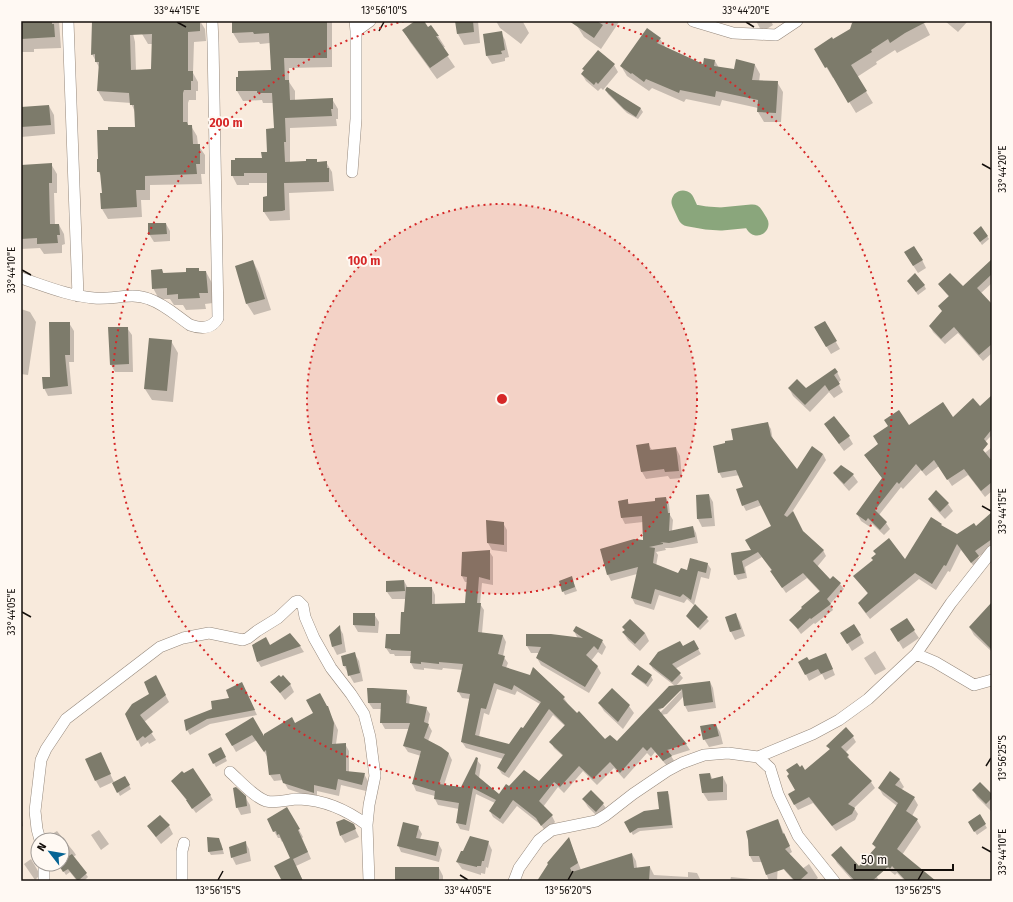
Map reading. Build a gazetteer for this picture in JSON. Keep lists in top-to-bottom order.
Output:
{
  "scale_bar": "50 m",
  "north": "top left",
  "coordinates": [
    "33°44'15\"E",
    "13°56'10\"S",
    "33°44'20\"E",
    "33°44'10\"E",
    "33°44'05\"E",
    "13°56'25\"S",
    "13°56'15\"S",
    "13°56'20\"S"
  ],
  "rings": ["200 m", "100 m"]
}
